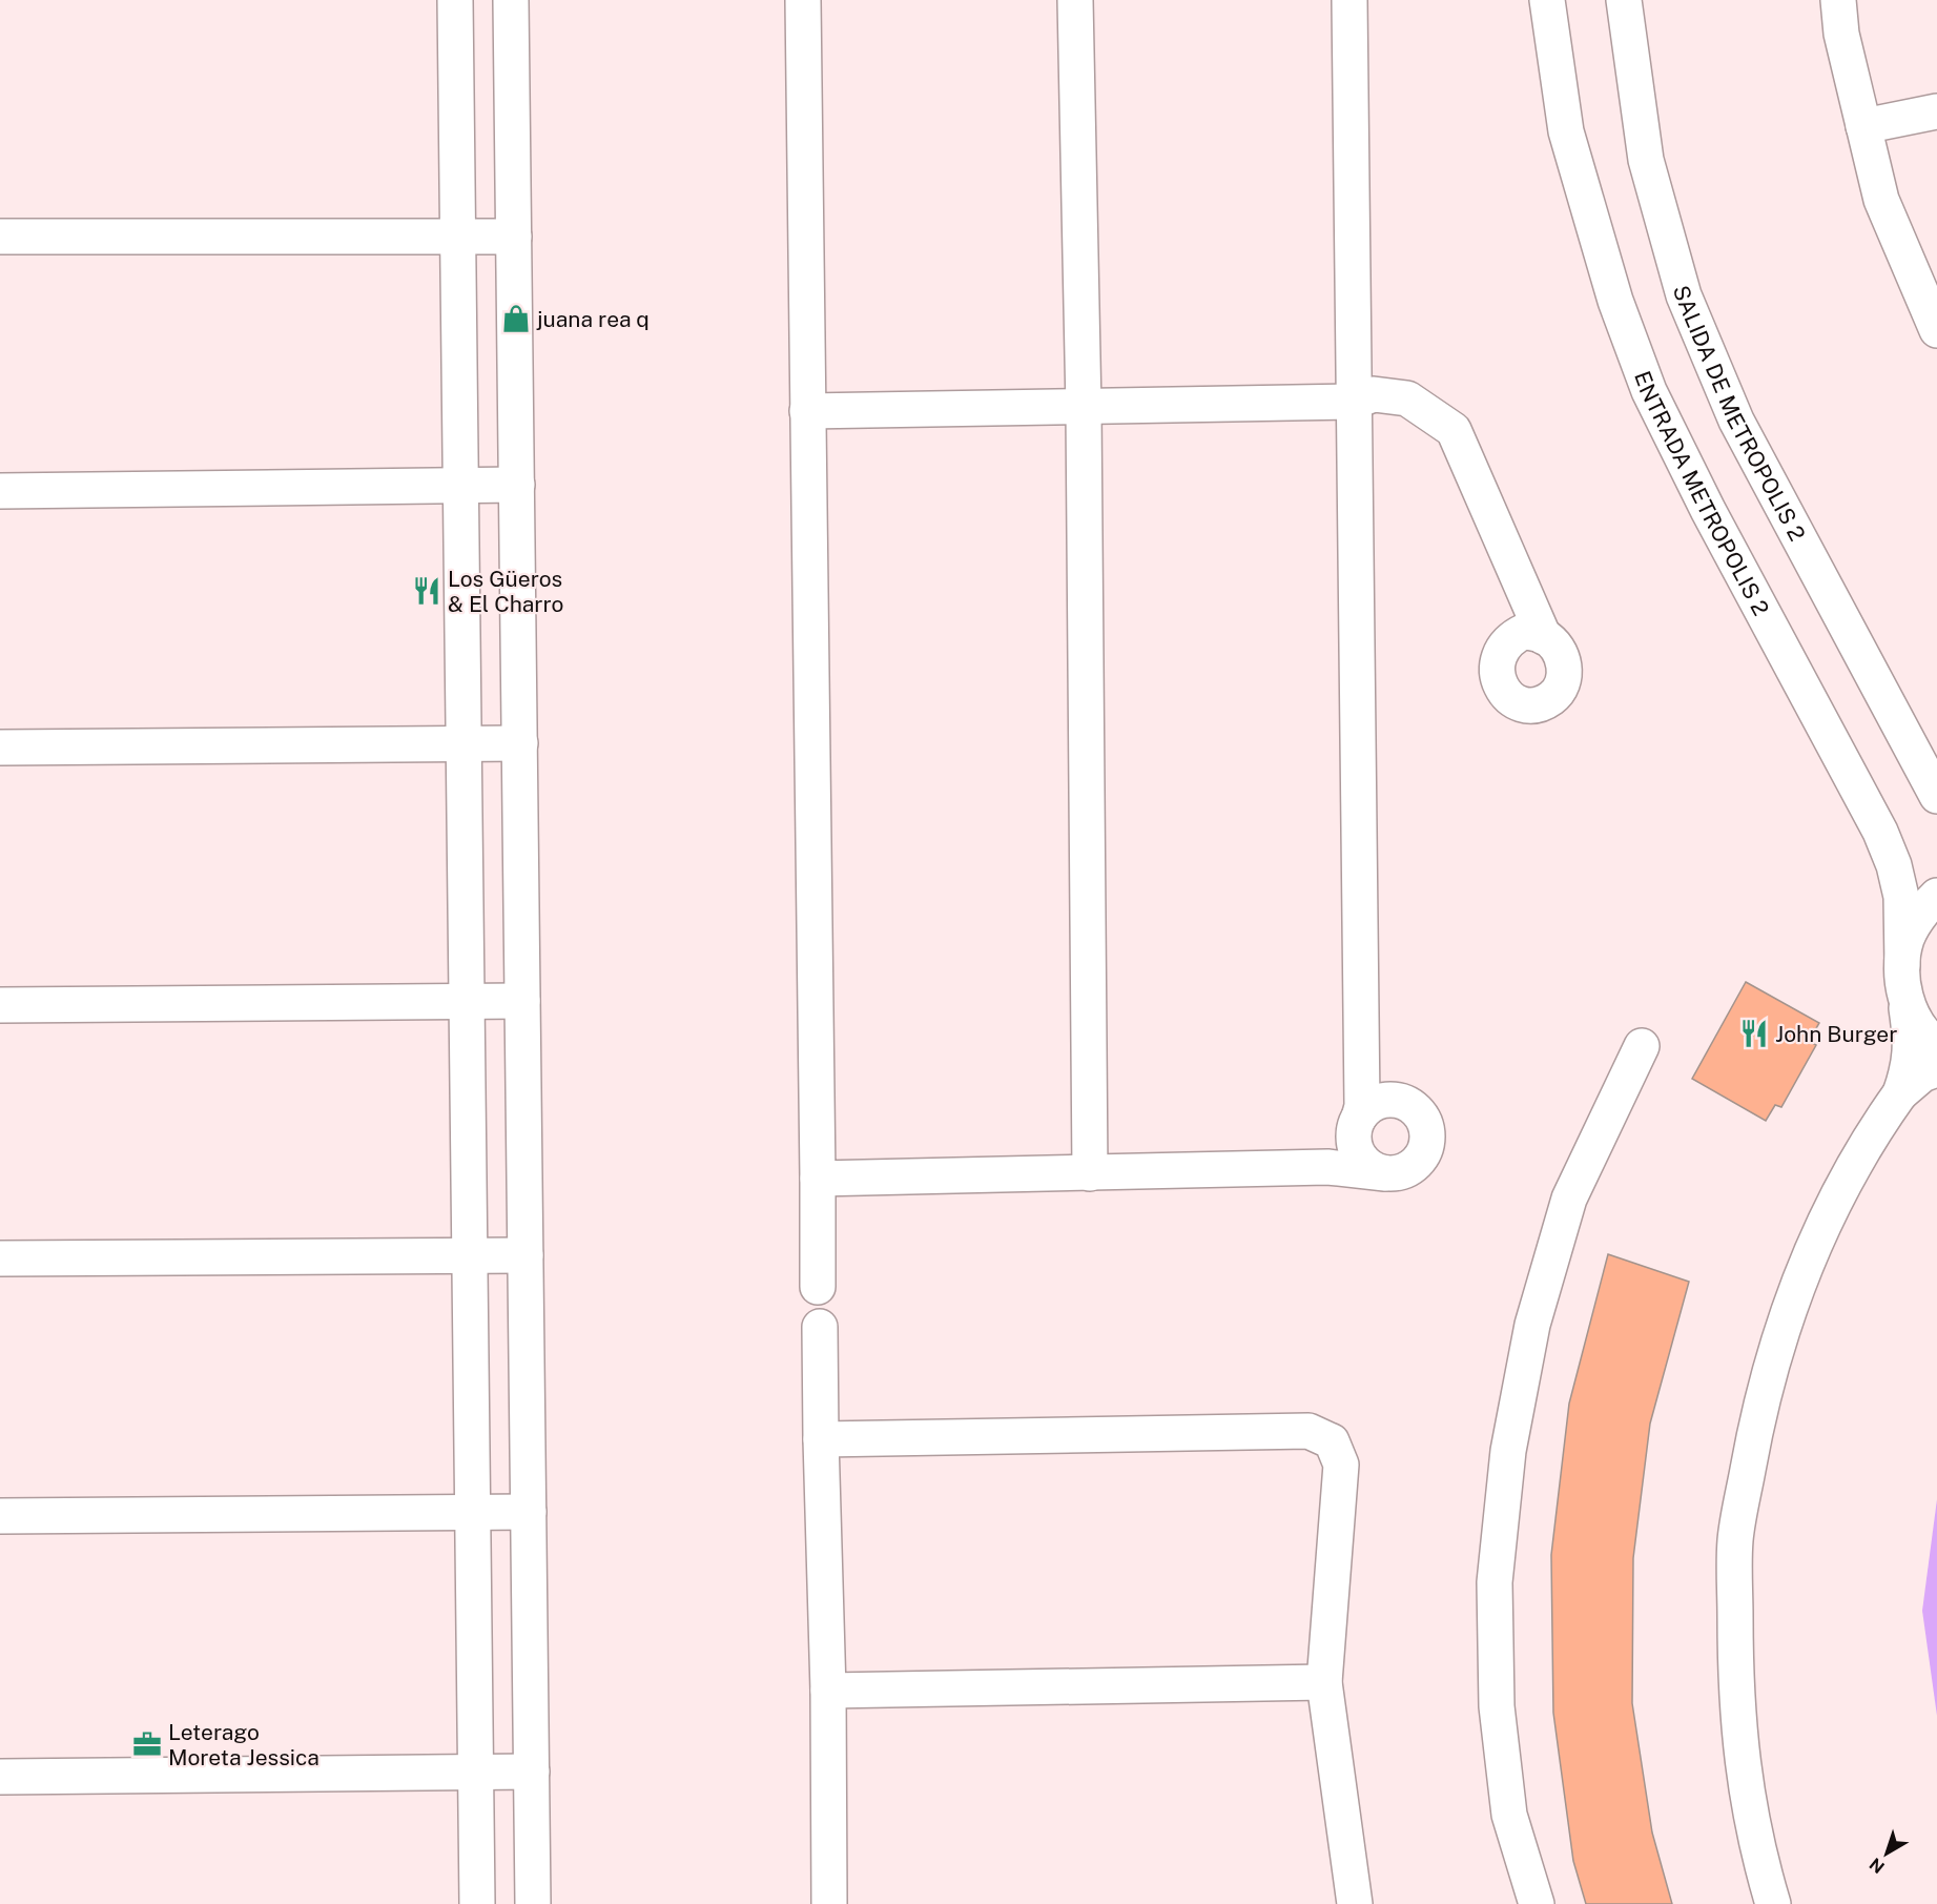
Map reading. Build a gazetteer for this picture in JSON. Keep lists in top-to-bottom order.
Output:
{
  "streets": {
    "street": ["SALIDA DE METROPOLIS 2", "ENTRADA METROPOLIS 2"]
  },
  "places": {
    "shop": ["juana rea q"],
    "restaurant": ["Los Güeros & El Charro", "John Burger"],
    "office": ["Leterago Moreta Jessica"]
  },
  "north": "bottom left"
}
